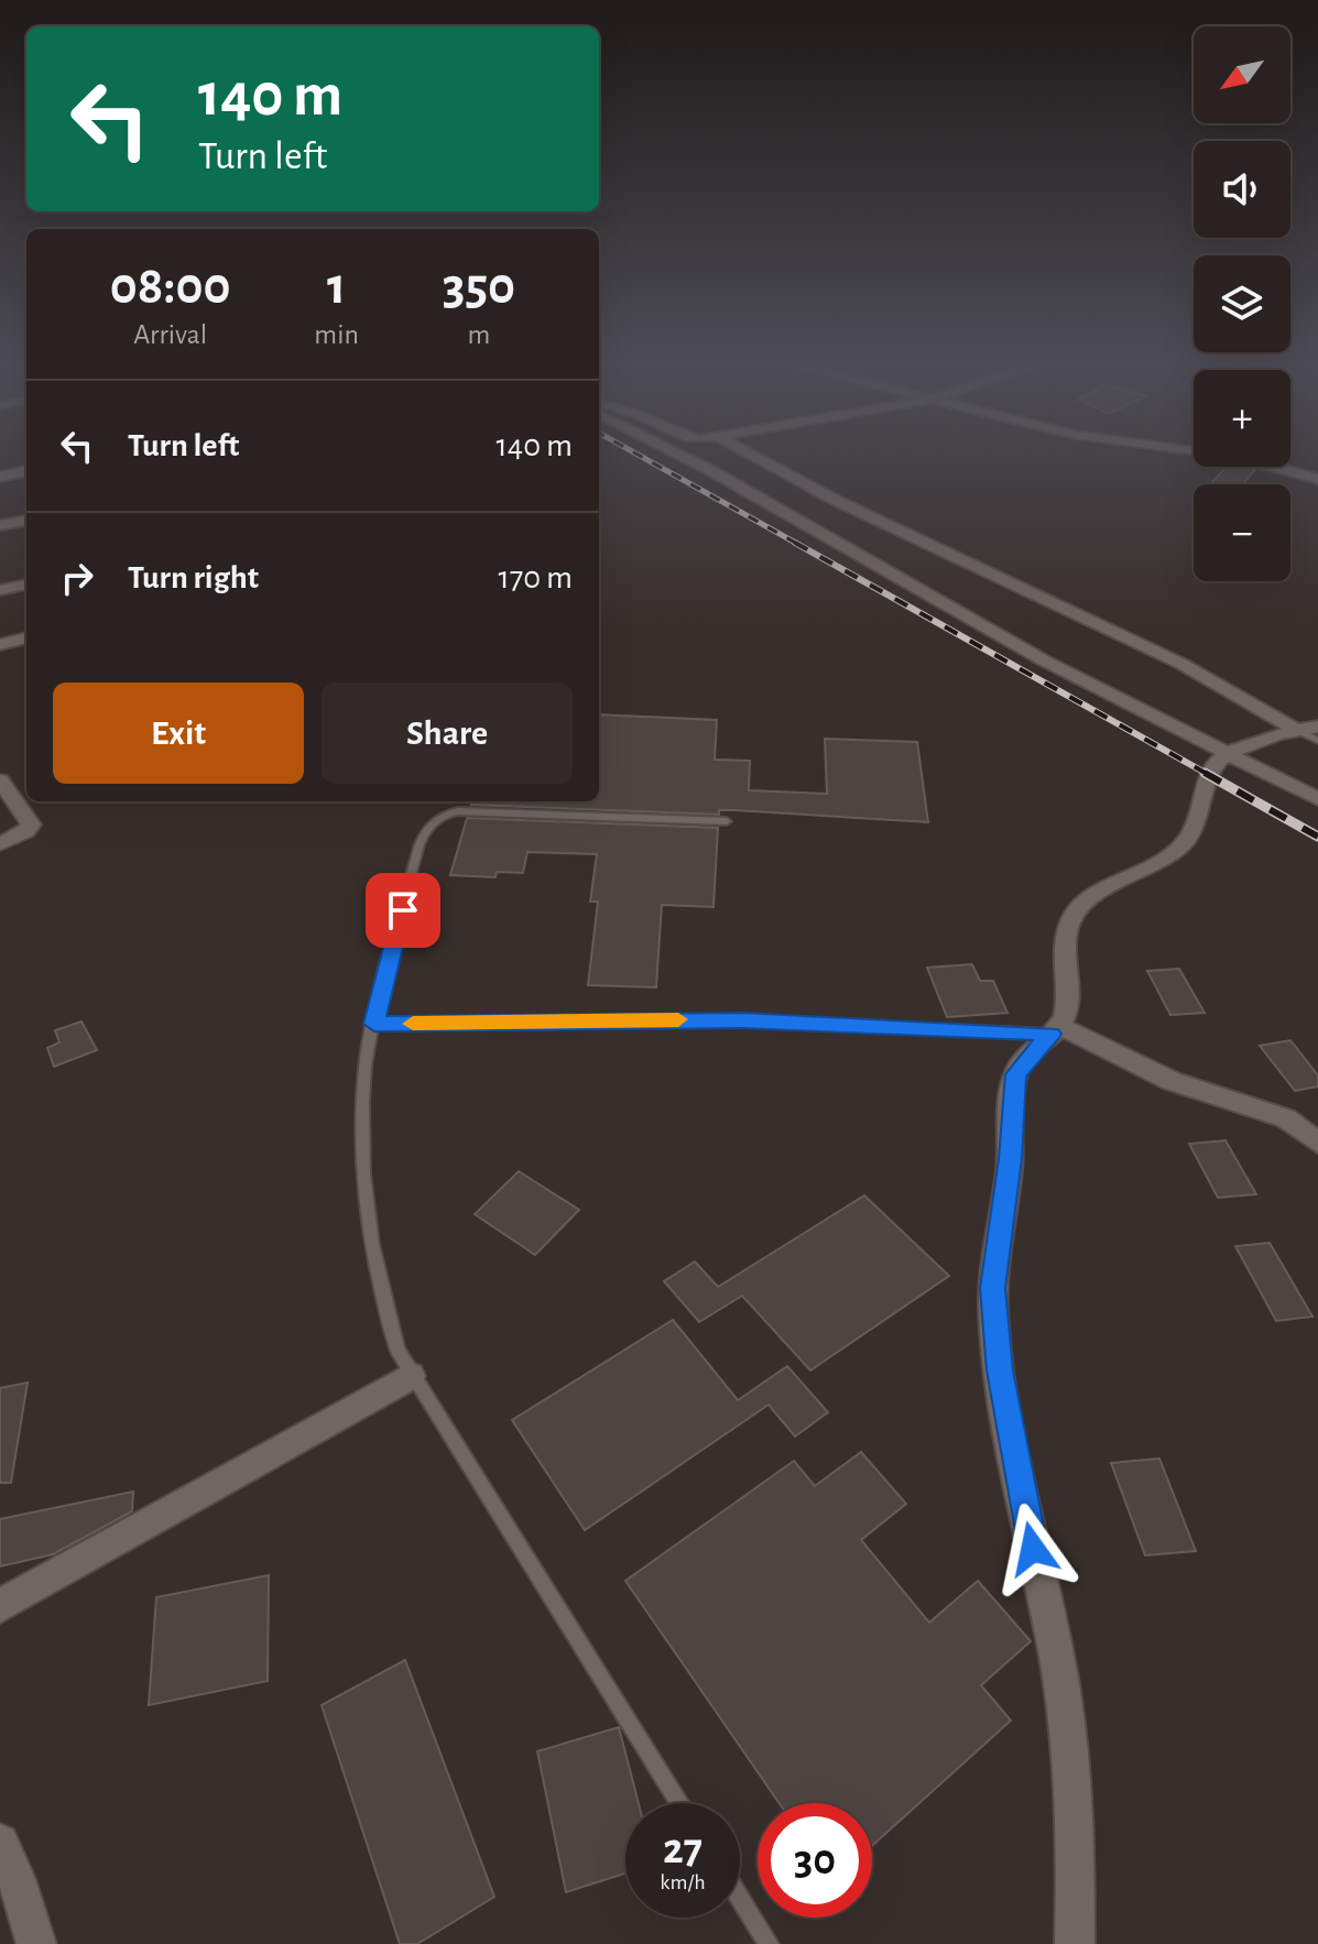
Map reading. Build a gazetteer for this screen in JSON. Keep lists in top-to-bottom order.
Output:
{
  "north": "bottom left",
  "page": {
    "map_buttons": ["+", "−"],
    "turn": ["140 m", "Turn left"],
    "eta": [
      "08:00",
      "Arrival",
      "1",
      "min",
      "350",
      "m"
    ],
    "list": [
      {
        "name": "Turn left",
        "value": "140 m"
      },
      {
        "name": "Turn right",
        "value": "170 m"
      }
    ],
    "buttons": ["Exit", "Share"],
    "speed": "27 km/h",
    "limit": "30"
  }
}
